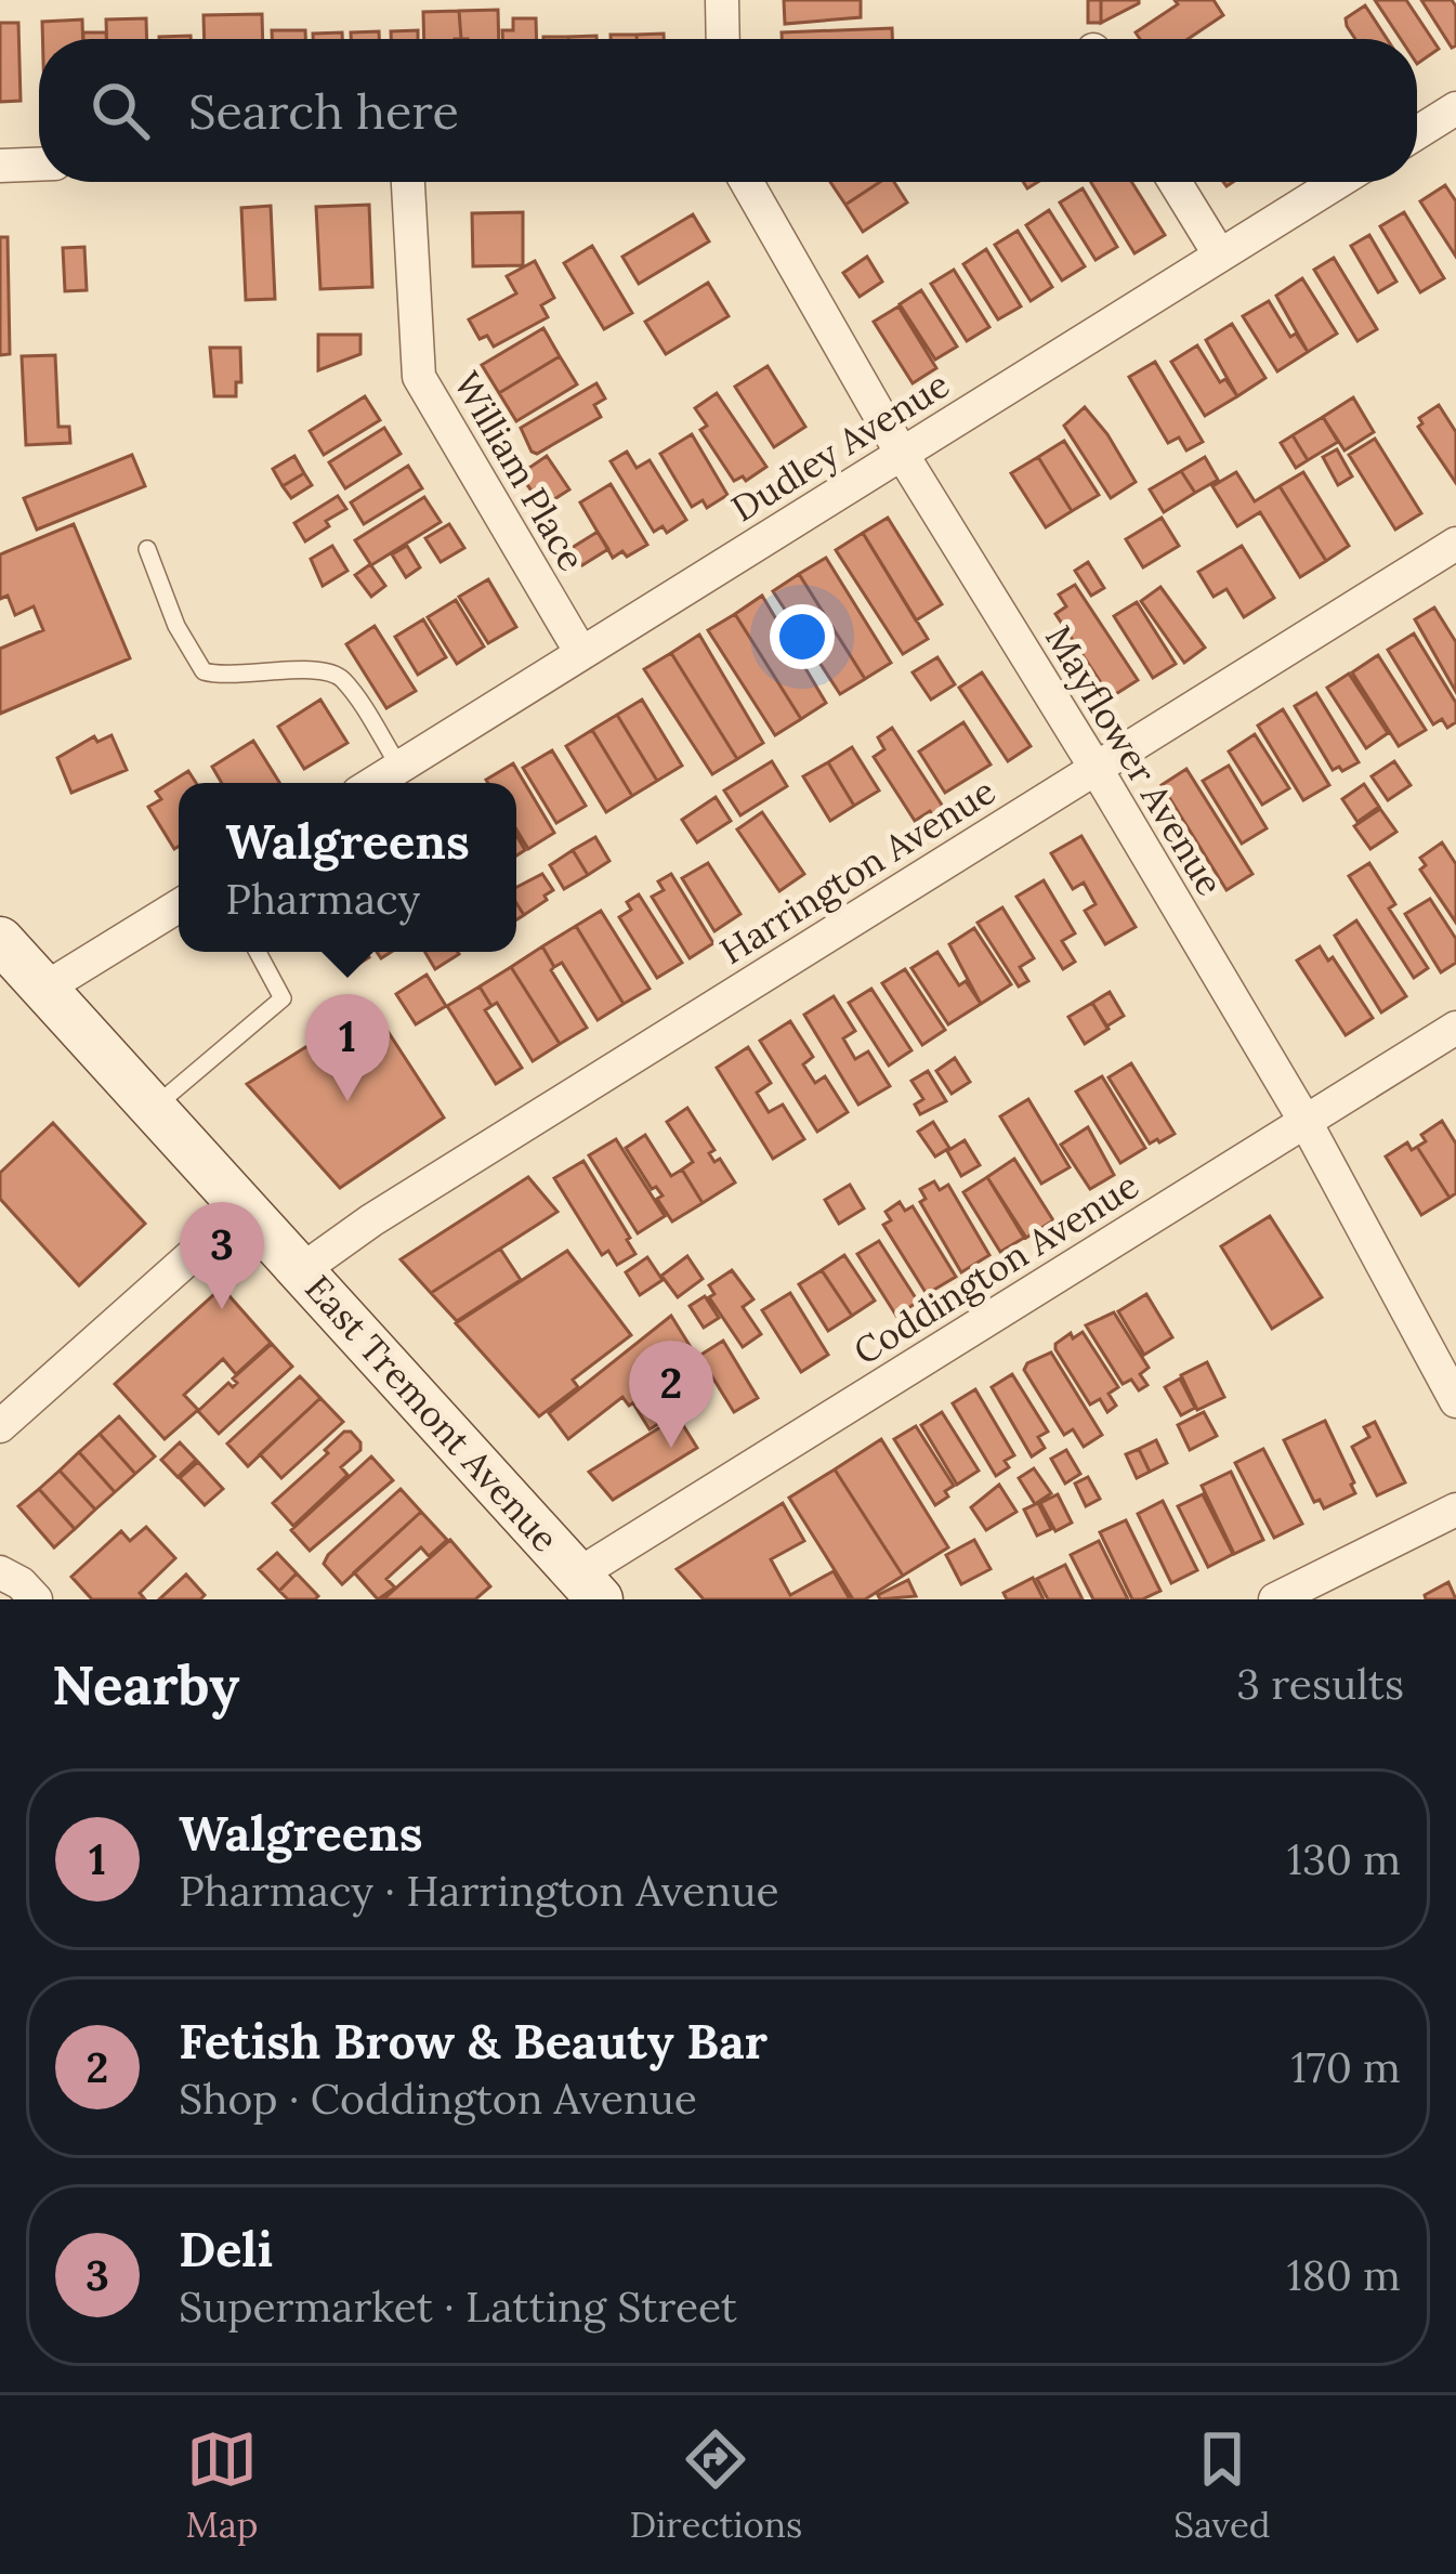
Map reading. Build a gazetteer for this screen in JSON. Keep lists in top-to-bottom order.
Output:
{
  "streets": {
    "main road": ["East Tremont Avenue"],
    "street": [
      "Dudley Avenue",
      "William Place",
      "Mayflower Avenue",
      "Harrington Avenue",
      "Coddington Avenue"
    ]
  },
  "crossings": [
    ["Dudley Avenue", "William Place"],
    ["Dudley Avenue", "Mayflower Avenue"],
    ["Mayflower Avenue", "Harrington Avenue"],
    ["Mayflower Avenue", "Coddington Avenue"],
    ["Harrington Avenue", "East Tremont Avenue"],
    ["Coddington Avenue", "East Tremont Avenue"]
  ],
  "page": {
    "search": "Search here",
    "popup": ["Walgreens", "Pharmacy"],
    "pins": ["1", "3", "2"],
    "heading": ["Nearby", "3 results"],
    "list": [
      {
        "mark": "1",
        "name": "Walgreens",
        "note": "Pharmacy · Harrington Avenue",
        "value": "130 m"
      },
      {
        "mark": "2",
        "name": "Fetish Brow & Beauty Bar",
        "note": "Shop · Coddington Avenue",
        "value": "170 m"
      },
      {
        "mark": "3",
        "name": "Deli",
        "note": "Supermarket · Latting Street",
        "value": "180 m"
      }
    ],
    "nav": ["Map", "Directions", "Saved"]
  }
}
